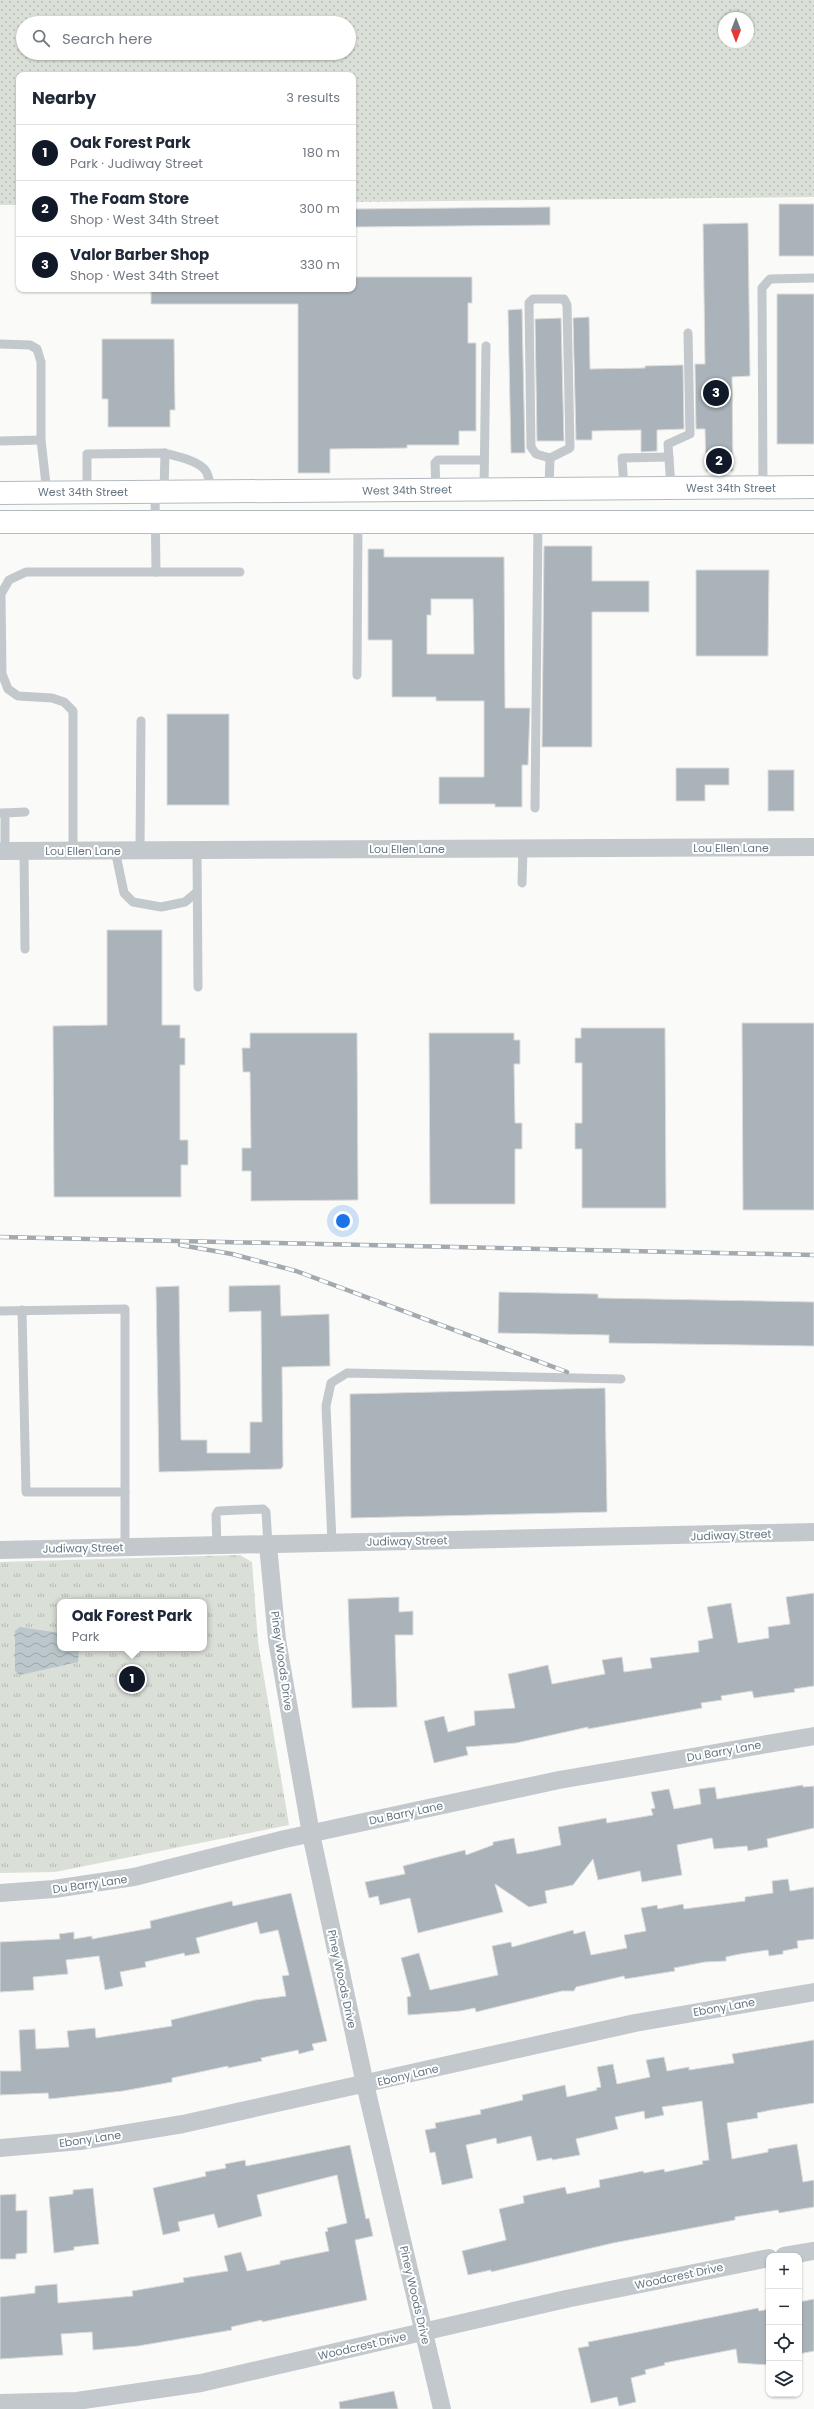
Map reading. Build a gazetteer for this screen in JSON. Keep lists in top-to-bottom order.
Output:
{
  "streets": {
    "main road": ["West 34th Street"],
    "street": [
      "Lou Ellen Lane",
      "Judiway Street",
      "Piney Woods Drive",
      "Du Barry Lane",
      "Ebony Lane",
      "Woodcrest Drive"
    ]
  },
  "crossings": [
    ["Judiway Street", "Piney Woods Drive"],
    ["Piney Woods Drive", "Du Barry Lane"],
    ["Piney Woods Drive", "Ebony Lane"],
    ["Piney Woods Drive", "Woodcrest Drive"]
  ],
  "north": "bottom",
  "page": {
    "search": "Search here",
    "heading": ["Nearby", "3 results"],
    "list": [
      {
        "mark": "1",
        "name": "Oak Forest Park",
        "note": "Park · Judiway Street",
        "value": "180 m"
      },
      {
        "mark": "2",
        "name": "The Foam Store",
        "note": "Shop · West 34th Street",
        "value": "300 m"
      },
      {
        "mark": "3",
        "name": "Valor Barber Shop",
        "note": "Shop · West 34th Street",
        "value": "330 m"
      }
    ],
    "pins": ["3", "2", "1"],
    "popup": ["Oak Forest Park", "Park"],
    "map_buttons": ["+", "−"]
  }
}
